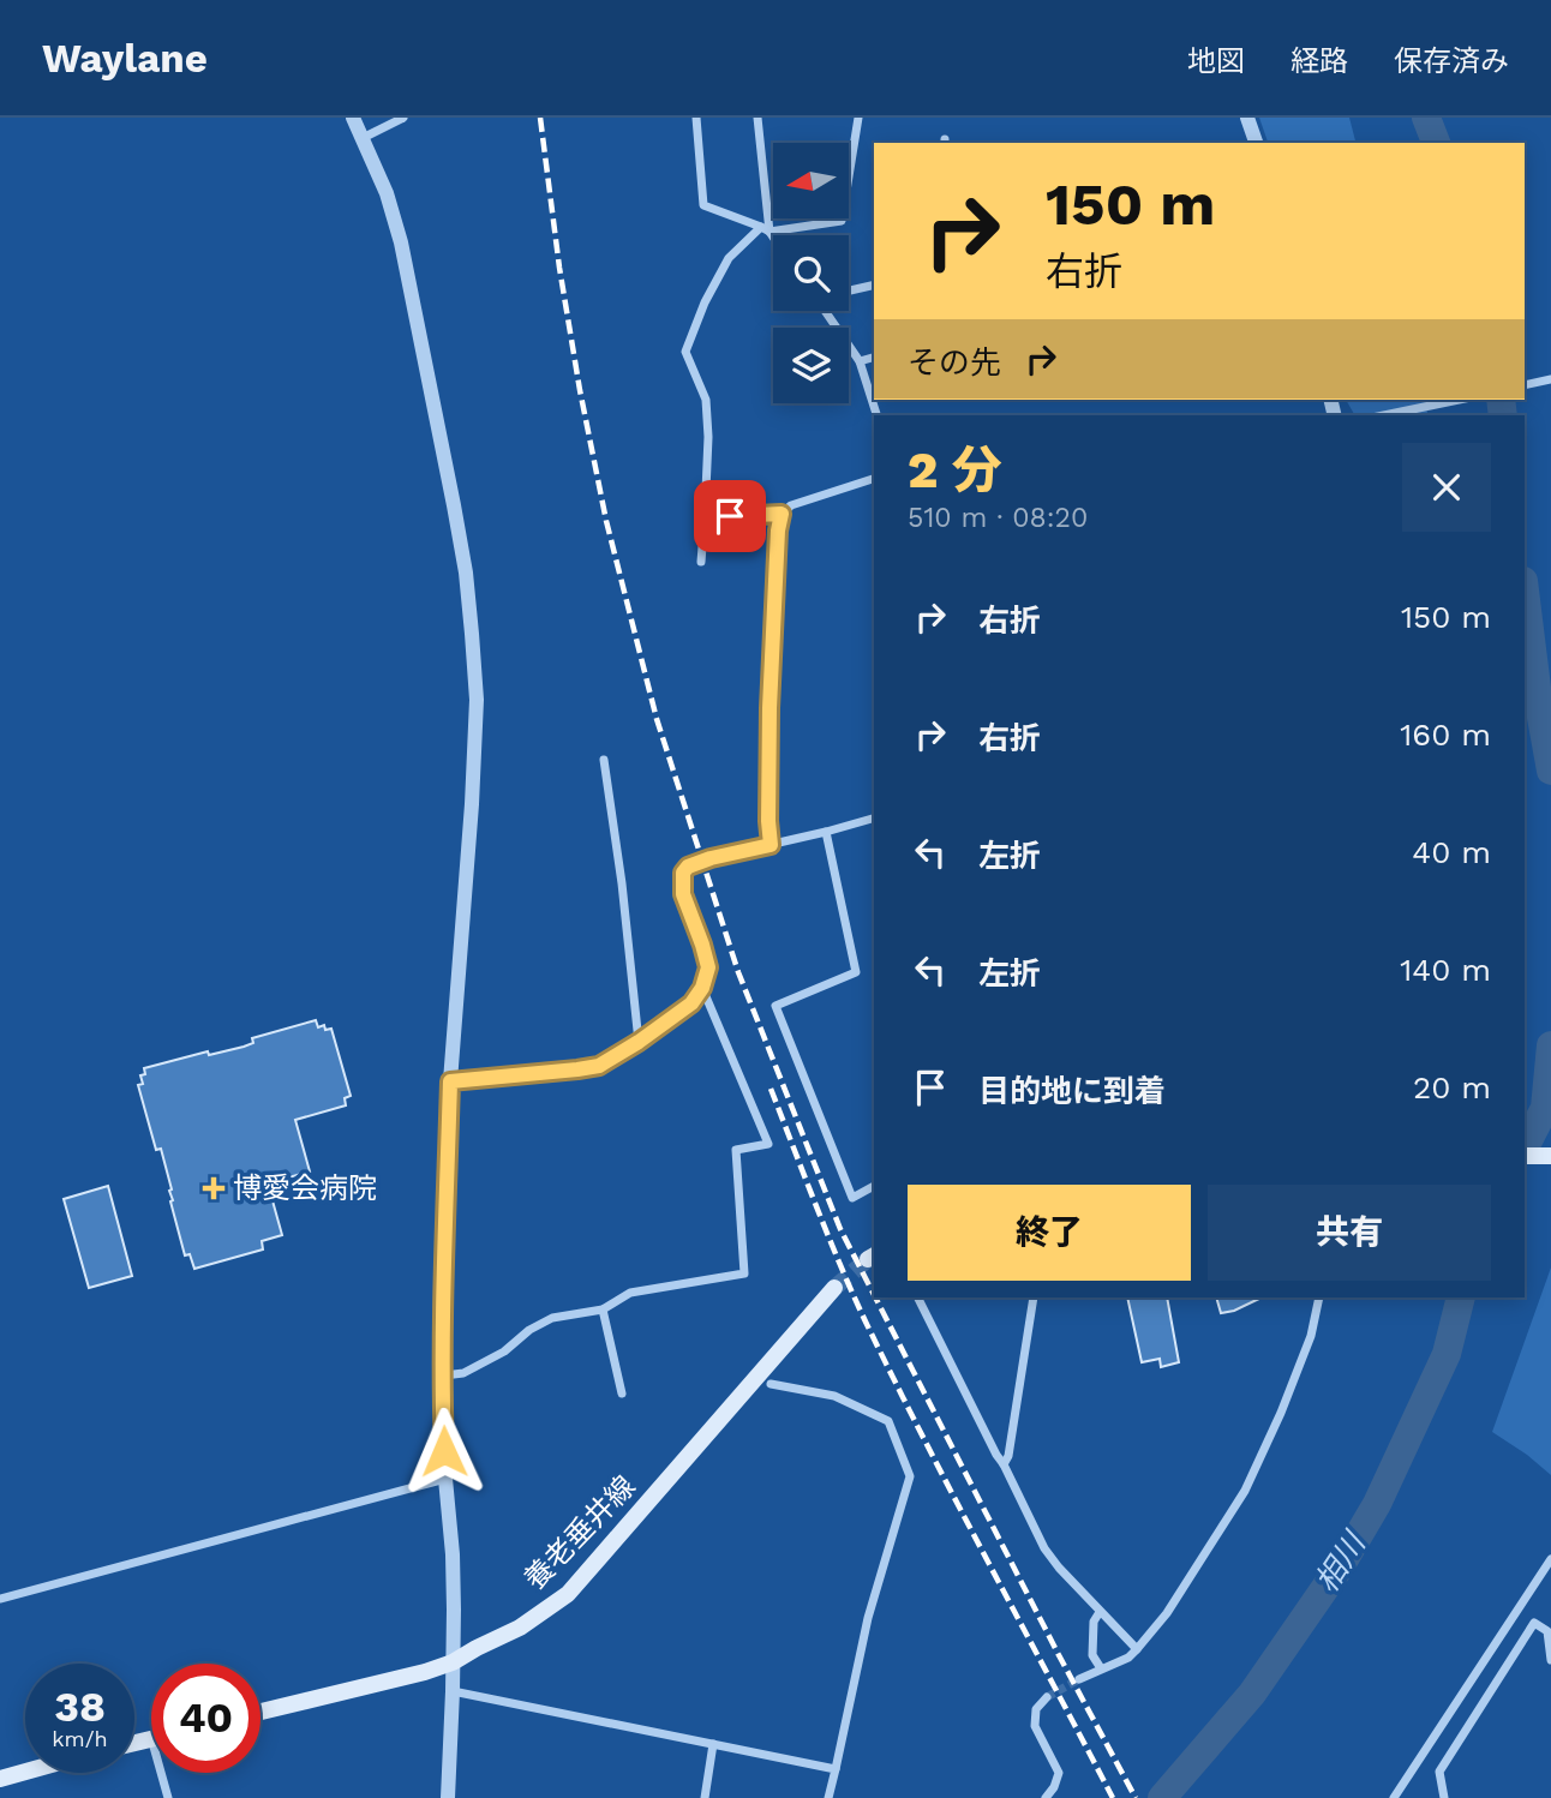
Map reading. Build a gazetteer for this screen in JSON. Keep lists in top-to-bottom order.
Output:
{
  "streets": {
    "main road": ["養老垂井線"]
  },
  "water": ["相川"],
  "places": {
    "health": ["博愛会病院"]
  },
  "north": "left",
  "page": {
    "header": "Waylane",
    "nav": ["地図", "経路", "保存済み"],
    "turn": ["150 m", "右折"],
    "then": "その先",
    "heading": ["2 分", "510 m · 08:20"],
    "list": [
      {
        "name": "右折",
        "value": "150 m"
      },
      {
        "name": "右折",
        "value": "160 m"
      },
      {
        "name": "左折",
        "value": "40 m"
      },
      {
        "name": "左折",
        "value": "140 m"
      },
      {
        "name": "目的地に到着",
        "value": "20 m"
      }
    ],
    "buttons": ["終了", "共有"],
    "speed": "38 km/h",
    "limit": "40"
  }
}
